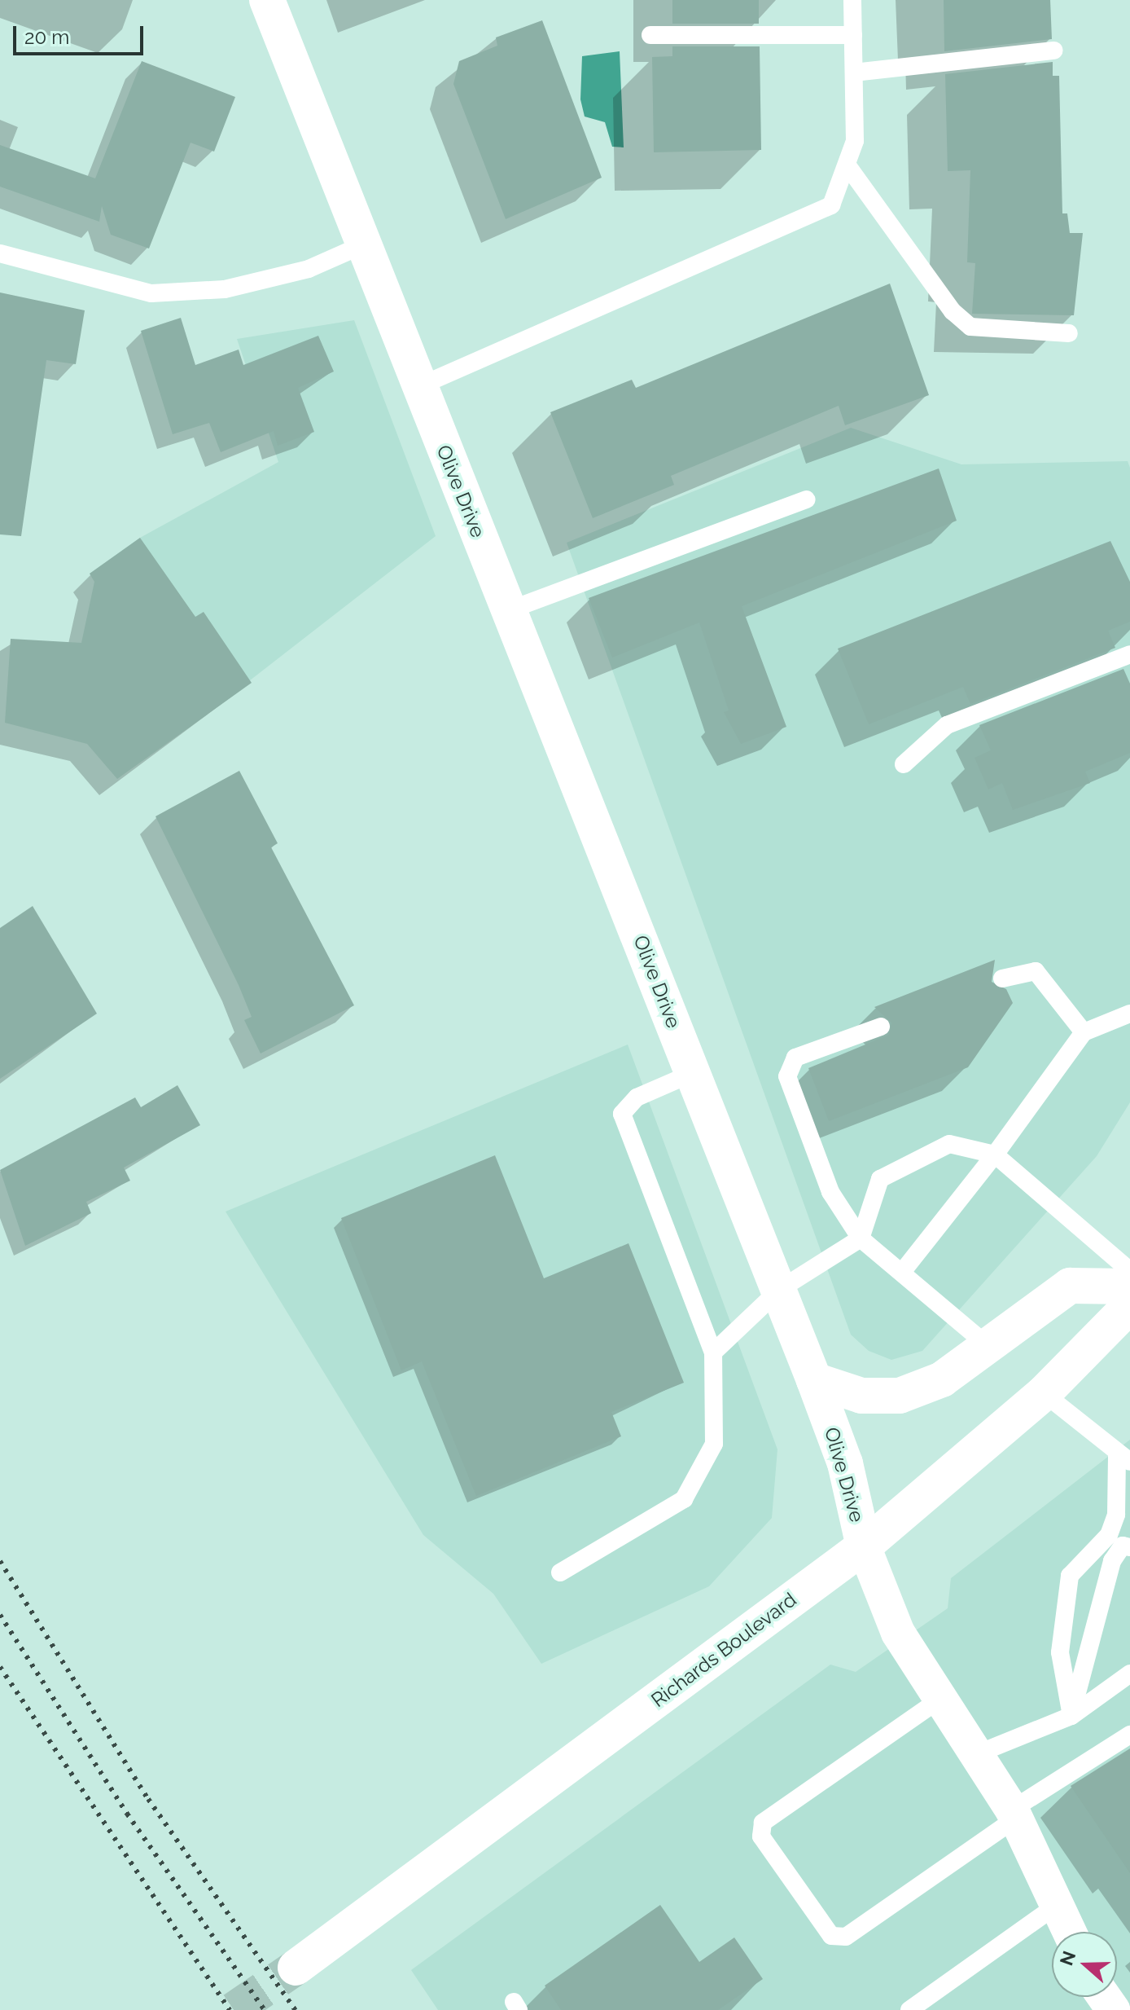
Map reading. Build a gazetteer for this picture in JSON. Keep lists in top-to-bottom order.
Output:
{
  "streets": {
    "street": ["Olive Drive", "Richards Boulevard"]
  },
  "crossings": [
    ["Olive Drive", "Richards Boulevard"]
  ],
  "scale_bar": "20 m",
  "north": "left"
}
